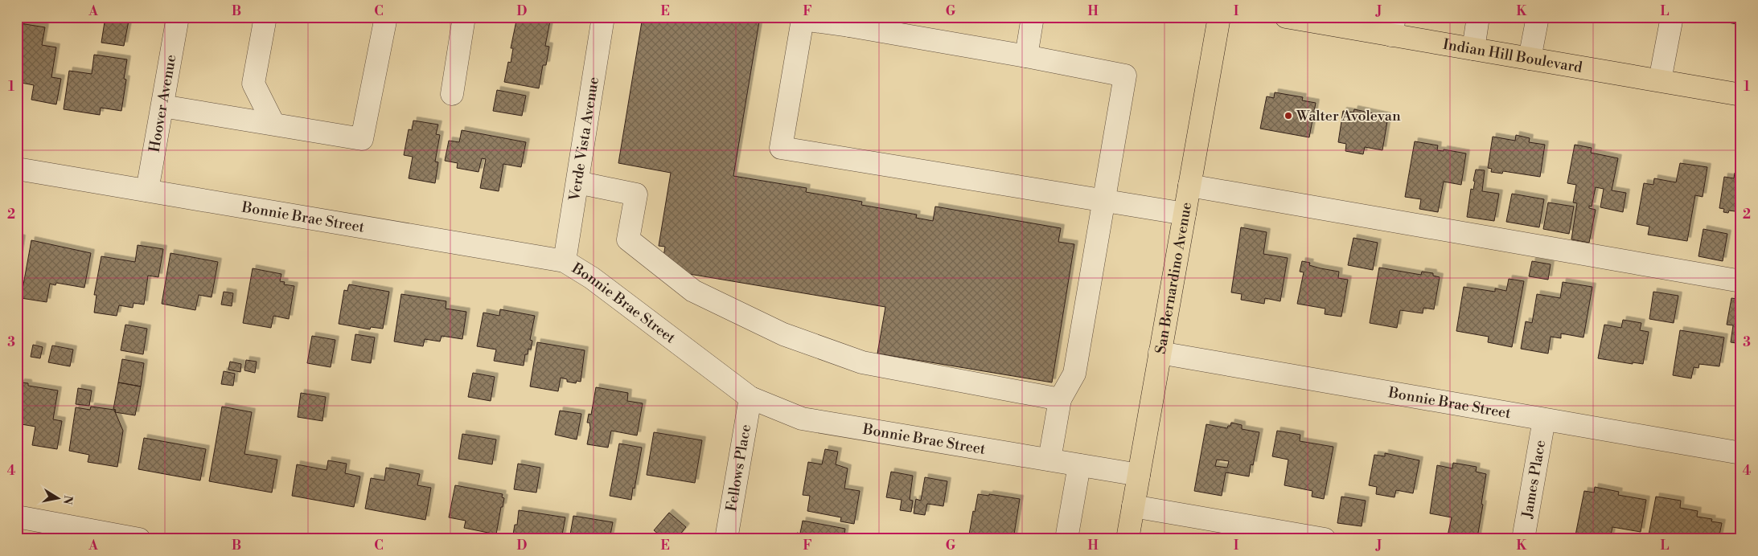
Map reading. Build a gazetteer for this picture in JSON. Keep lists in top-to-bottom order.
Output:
{
  "streets": {
    "main road": ["Indian Hill Boulevard", "San Bernardino Avenue"],
    "street": [
      "Hoover Avenue",
      "Verde Vista Avenue",
      "Bonnie Brae Street",
      "Fellows Place",
      "James Place"
    ]
  },
  "crossings": [
    ["Hoover Avenue", "Bonnie Brae Street"],
    ["Verde Vista Avenue", "Bonnie Brae Street"],
    ["Bonnie Brae Street", "San Bernardino Avenue"],
    ["Bonnie Brae Street", "Fellows Place"],
    ["Bonnie Brae Street", "James Place"]
  ],
  "places": ["Walter Avolevan"],
  "north": "right",
  "grid": {
    "columns": [
      "A",
      "B",
      "C",
      "D",
      "E",
      "F",
      "G",
      "H",
      "I",
      "J",
      "K",
      "L"
    ],
    "rows": [
      "1",
      "2",
      "3",
      "4"
    ]
  }
}
